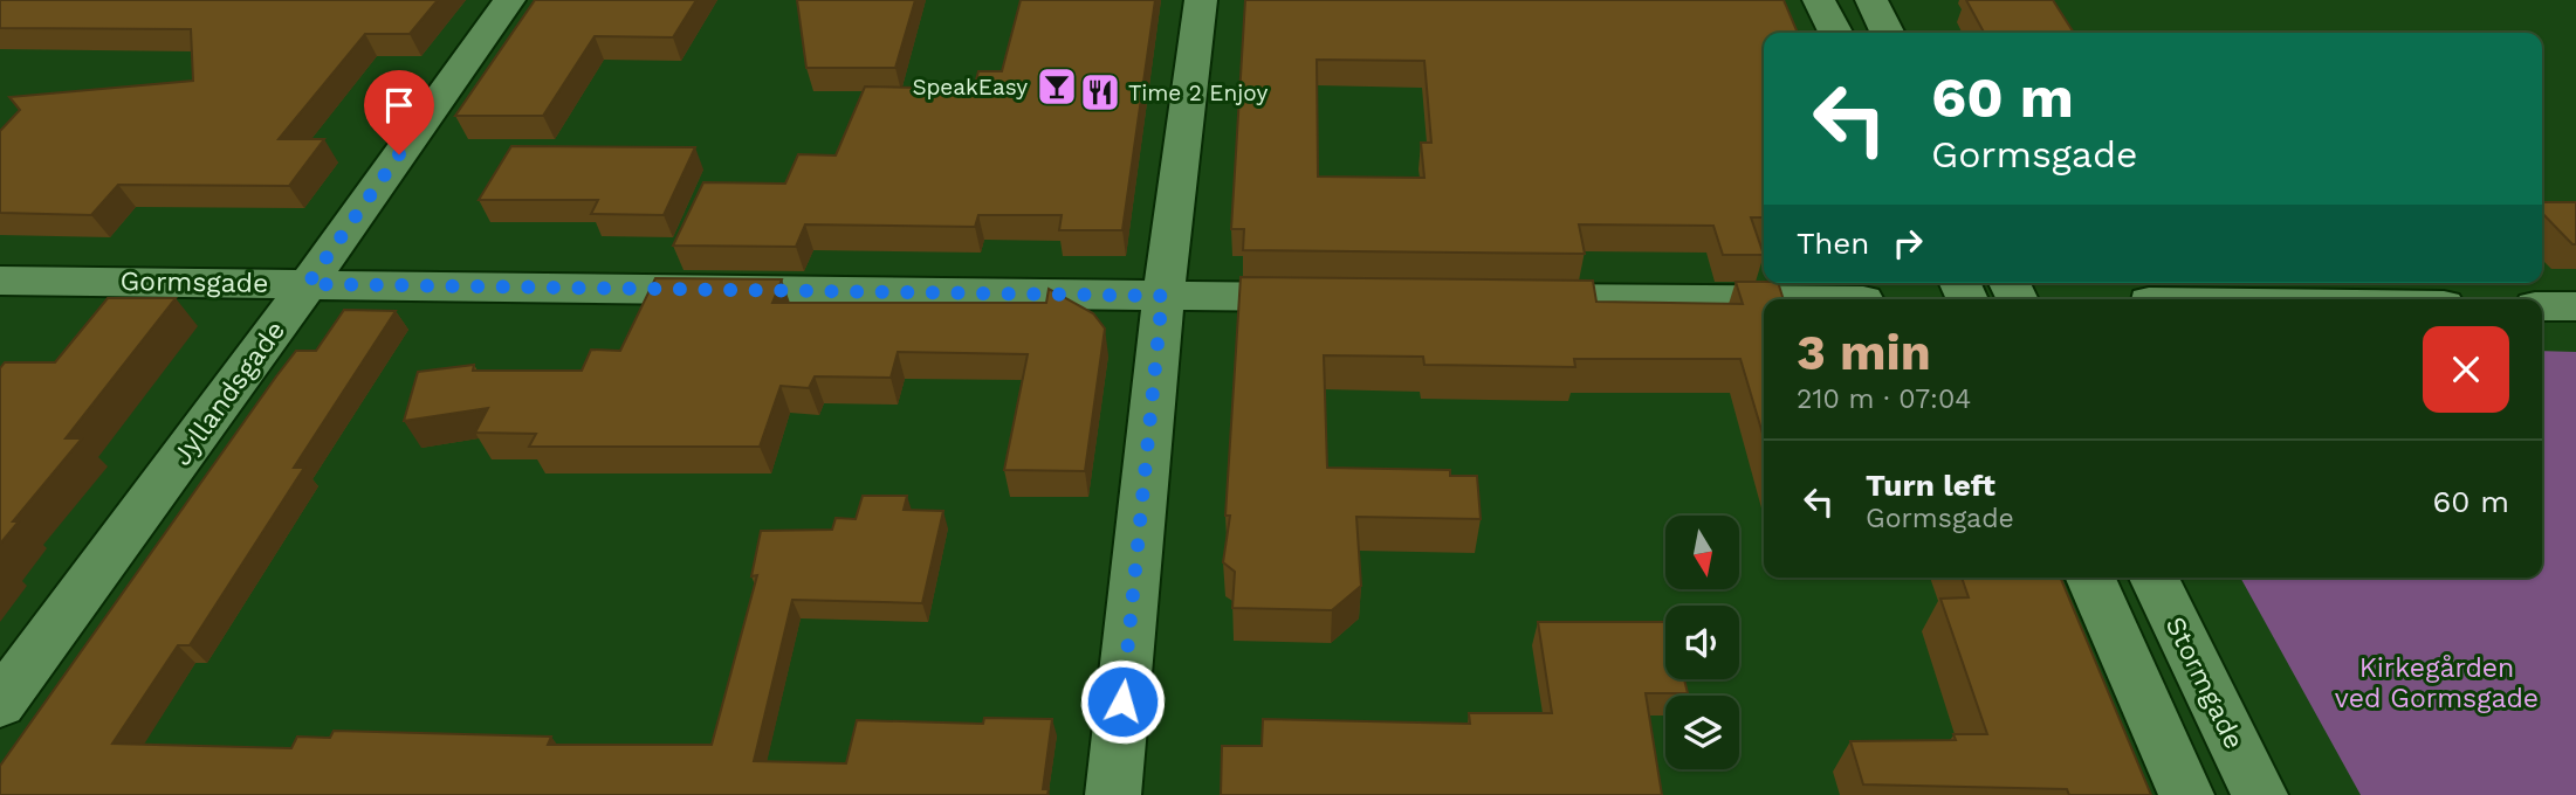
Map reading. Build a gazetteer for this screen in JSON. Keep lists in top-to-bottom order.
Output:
{
  "streets": {
    "street": ["Gormsgade", "Jyllandsgade", "Stormgade"]
  },
  "crossings": [
    ["Gormsgade", "Jyllandsgade"]
  ],
  "parks": ["Kirkegården ved Gormsgade"],
  "places": {
    "bar": ["SpeakEasy"],
    "restaurant": ["Time 2 Enjoy"]
  },
  "north": "bottom",
  "page": {
    "turn": ["60 m", "Gormsgade"],
    "then": "Then",
    "heading": ["3 min", "210 m · 07:04"],
    "list": [
      {
        "name": "Turn left",
        "note": "Gormsgade",
        "value": "60 m"
      }
    ]
  }
}
